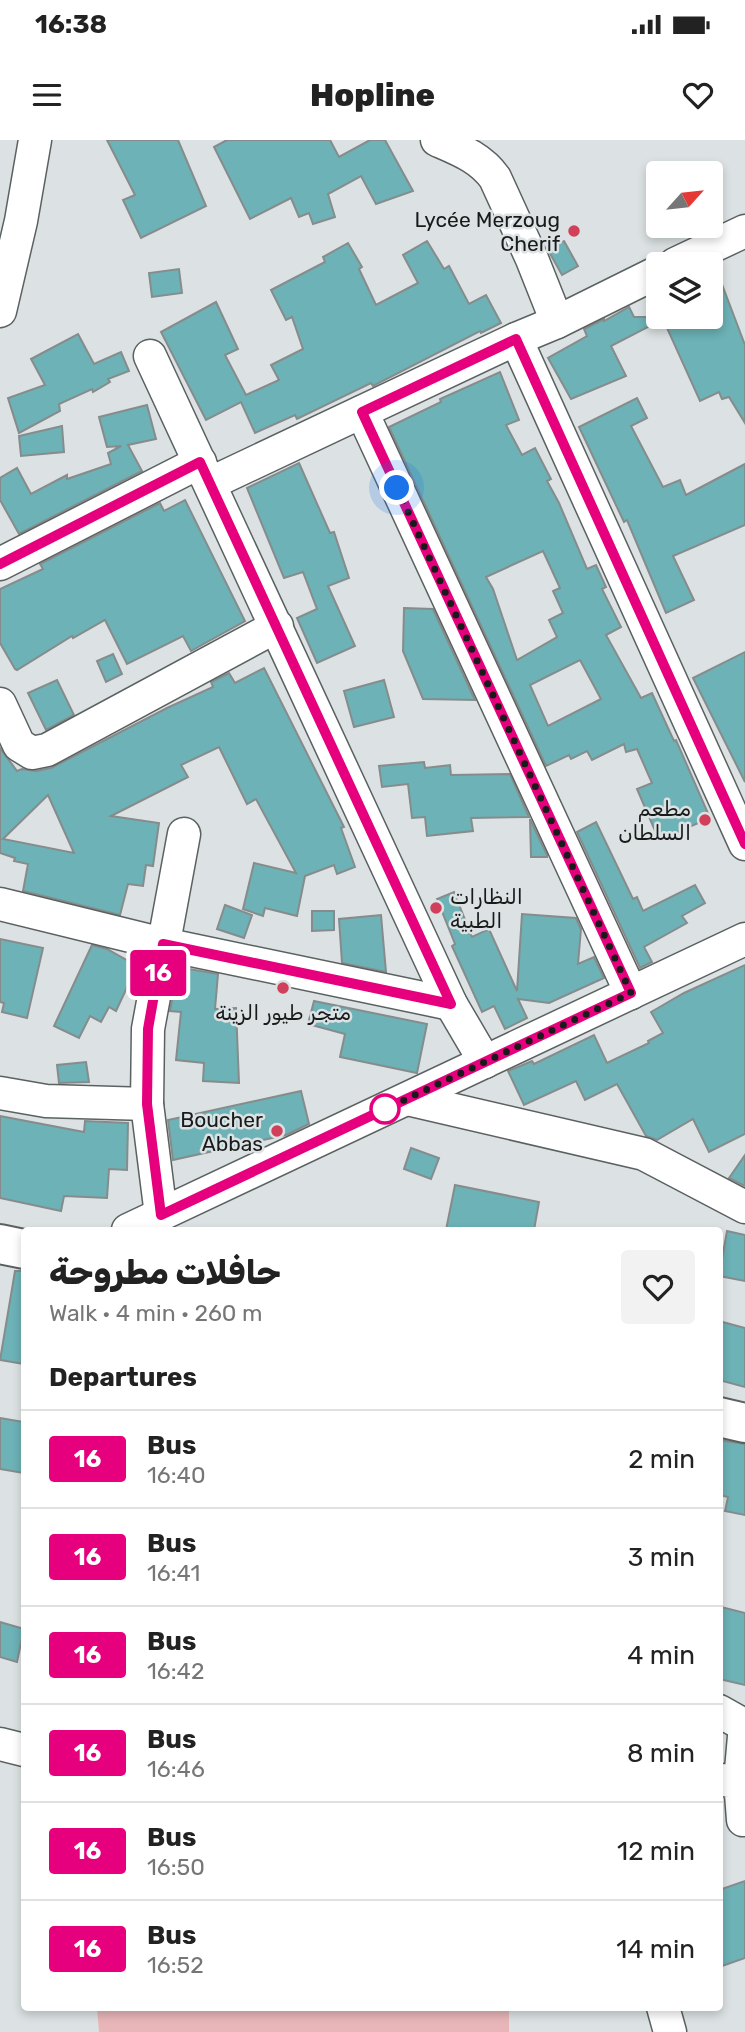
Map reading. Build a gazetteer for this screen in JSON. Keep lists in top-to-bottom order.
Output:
{
  "places": [
    "Lycée Merzoug Cherif",
    "مطعم السلطان",
    "النظارات الطبية",
    "متجر طيور الزينة",
    "Boucher Abbas"
  ],
  "lines": ["bus line 16"],
  "north": "top right",
  "page": {
    "status": "16:38",
    "header": "Hopline",
    "on_map": "16",
    "heading": [
      ["حافلات مطروحة", "Walk · 4 min · 260 m"],
      "Departures"
    ],
    "list": [
      {
        "mark": "16",
        "name": "Bus",
        "note": "16:40",
        "value": "2 min"
      },
      {
        "mark": "16",
        "name": "Bus",
        "note": "16:41",
        "value": "3 min"
      },
      {
        "mark": "16",
        "name": "Bus",
        "note": "16:42",
        "value": "4 min"
      },
      {
        "mark": "16",
        "name": "Bus",
        "note": "16:46",
        "value": "8 min"
      },
      {
        "mark": "16",
        "name": "Bus",
        "note": "16:50",
        "value": "12 min"
      },
      {
        "mark": "16",
        "name": "Bus",
        "note": "16:52",
        "value": "14 min"
      }
    ]
  }
}
